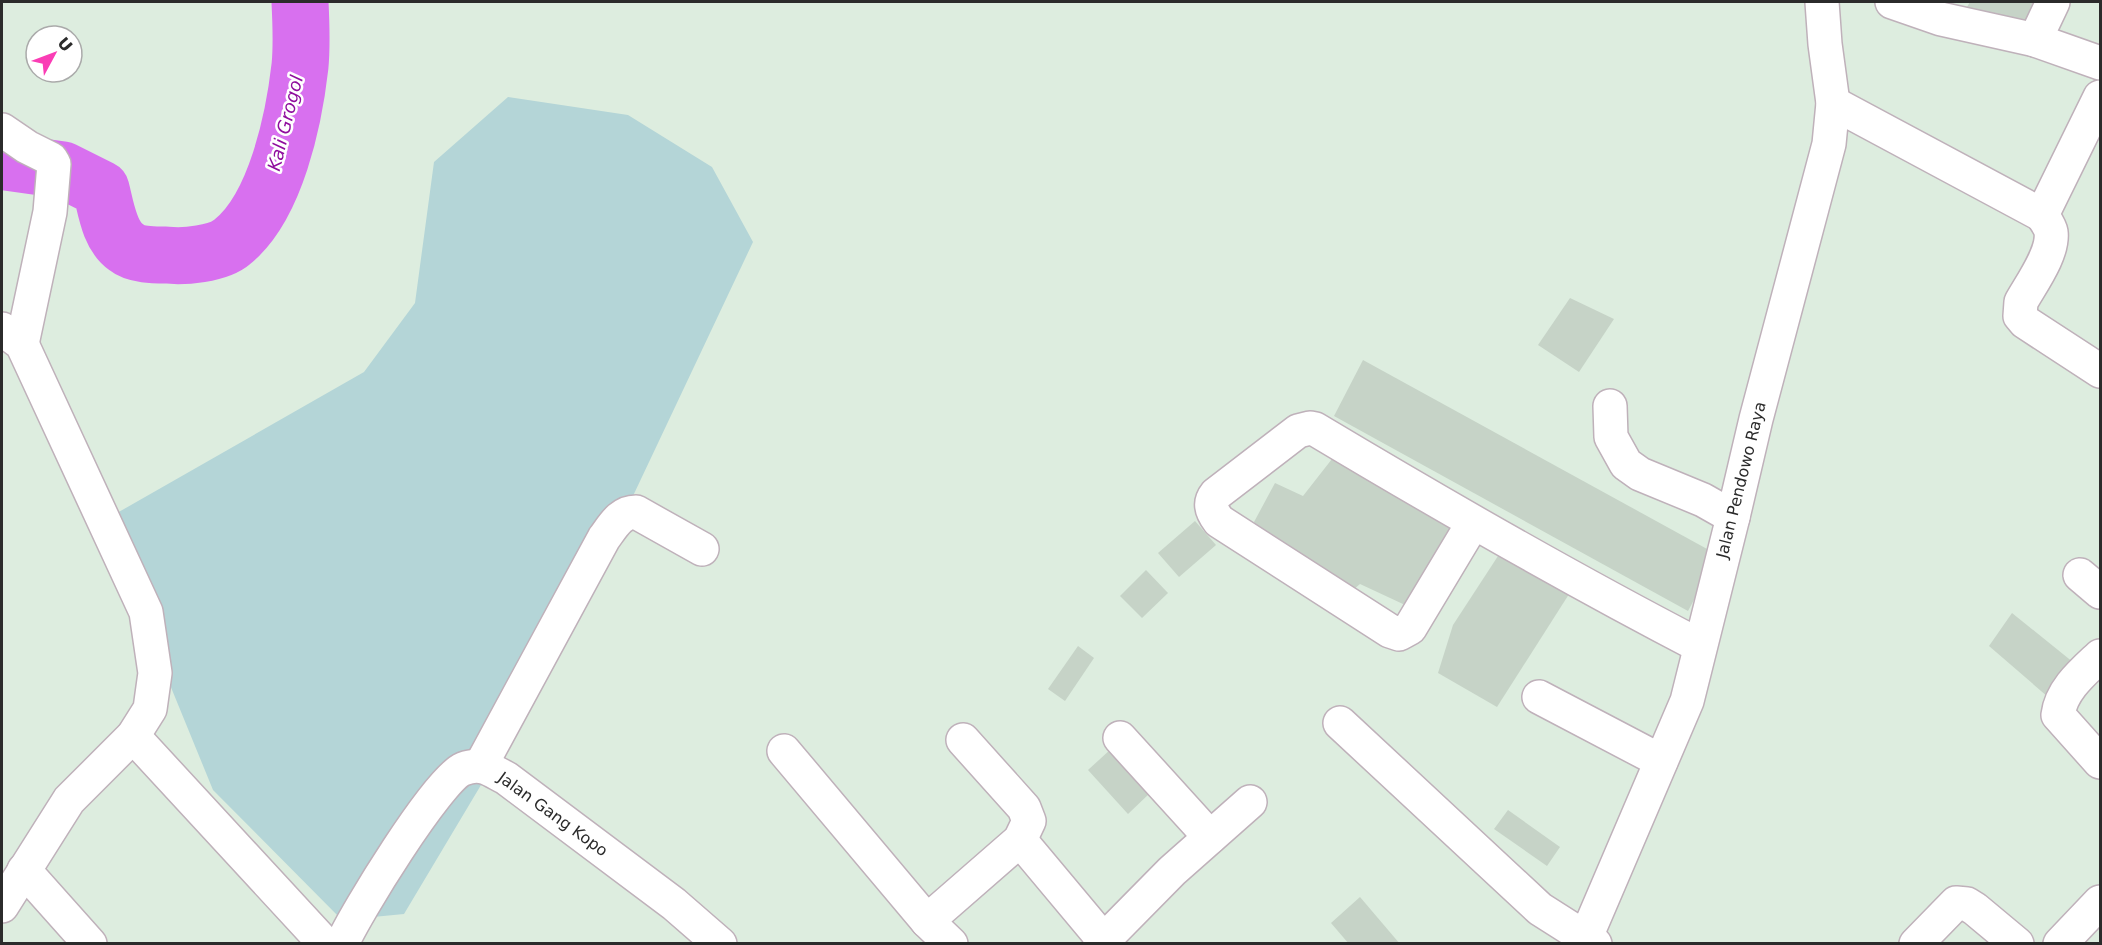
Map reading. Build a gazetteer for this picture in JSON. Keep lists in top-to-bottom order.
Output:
{
  "streets": {
    "street": ["Jalan Pendowo Raya", "Jalan Gang Kopo"]
  },
  "water": ["Kali Grogol"],
  "north": "top right"
}
